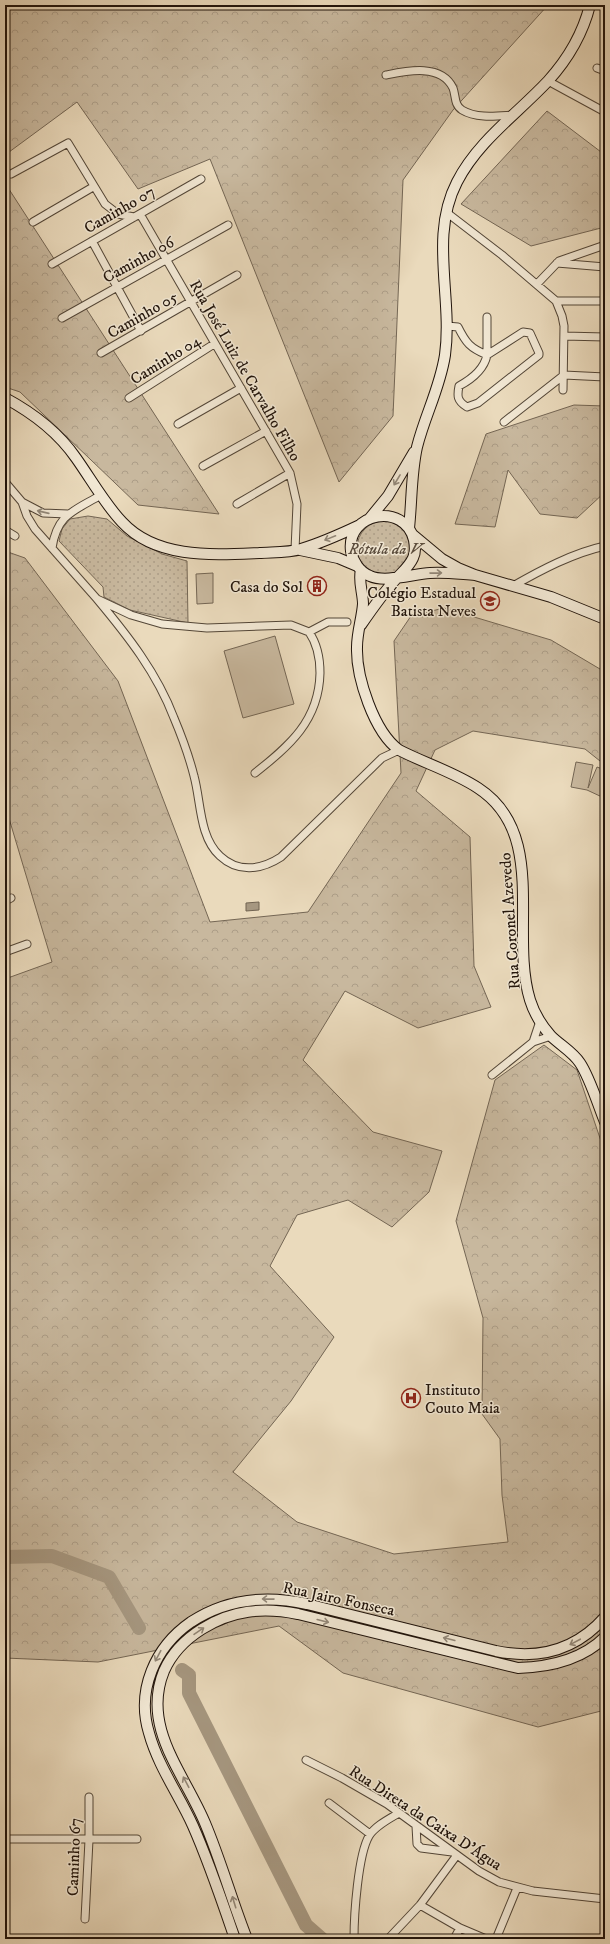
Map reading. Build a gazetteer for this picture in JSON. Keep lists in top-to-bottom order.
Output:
{
  "streets": {
    "main road": ["Rua Coronel Azevedo", "Rua Jairo Fonseca"],
    "street": [
      "Caminho 07",
      "Caminho 06",
      "Caminho 05",
      "Caminho 04",
      "Rua José Luiz de Carvalho Filho",
      "Rua Direta da Caixa D'Água",
      "Caminho 67"
    ]
  },
  "crossings": [
    ["Caminho 07", "Rua José Luiz de Carvalho Filho"],
    ["Caminho 06", "Rua José Luiz de Carvalho Filho"],
    ["Caminho 05", "Rua José Luiz de Carvalho Filho"],
    ["Caminho 04", "Rua José Luiz de Carvalho Filho"]
  ],
  "parks": ["Rótula da V"],
  "places": {
    "building": ["Casa do Sol"],
    "school or university": ["Colégio Estadual Batista Neves"],
    "hospital": ["Instituto Couto Maia"]
  }
}
